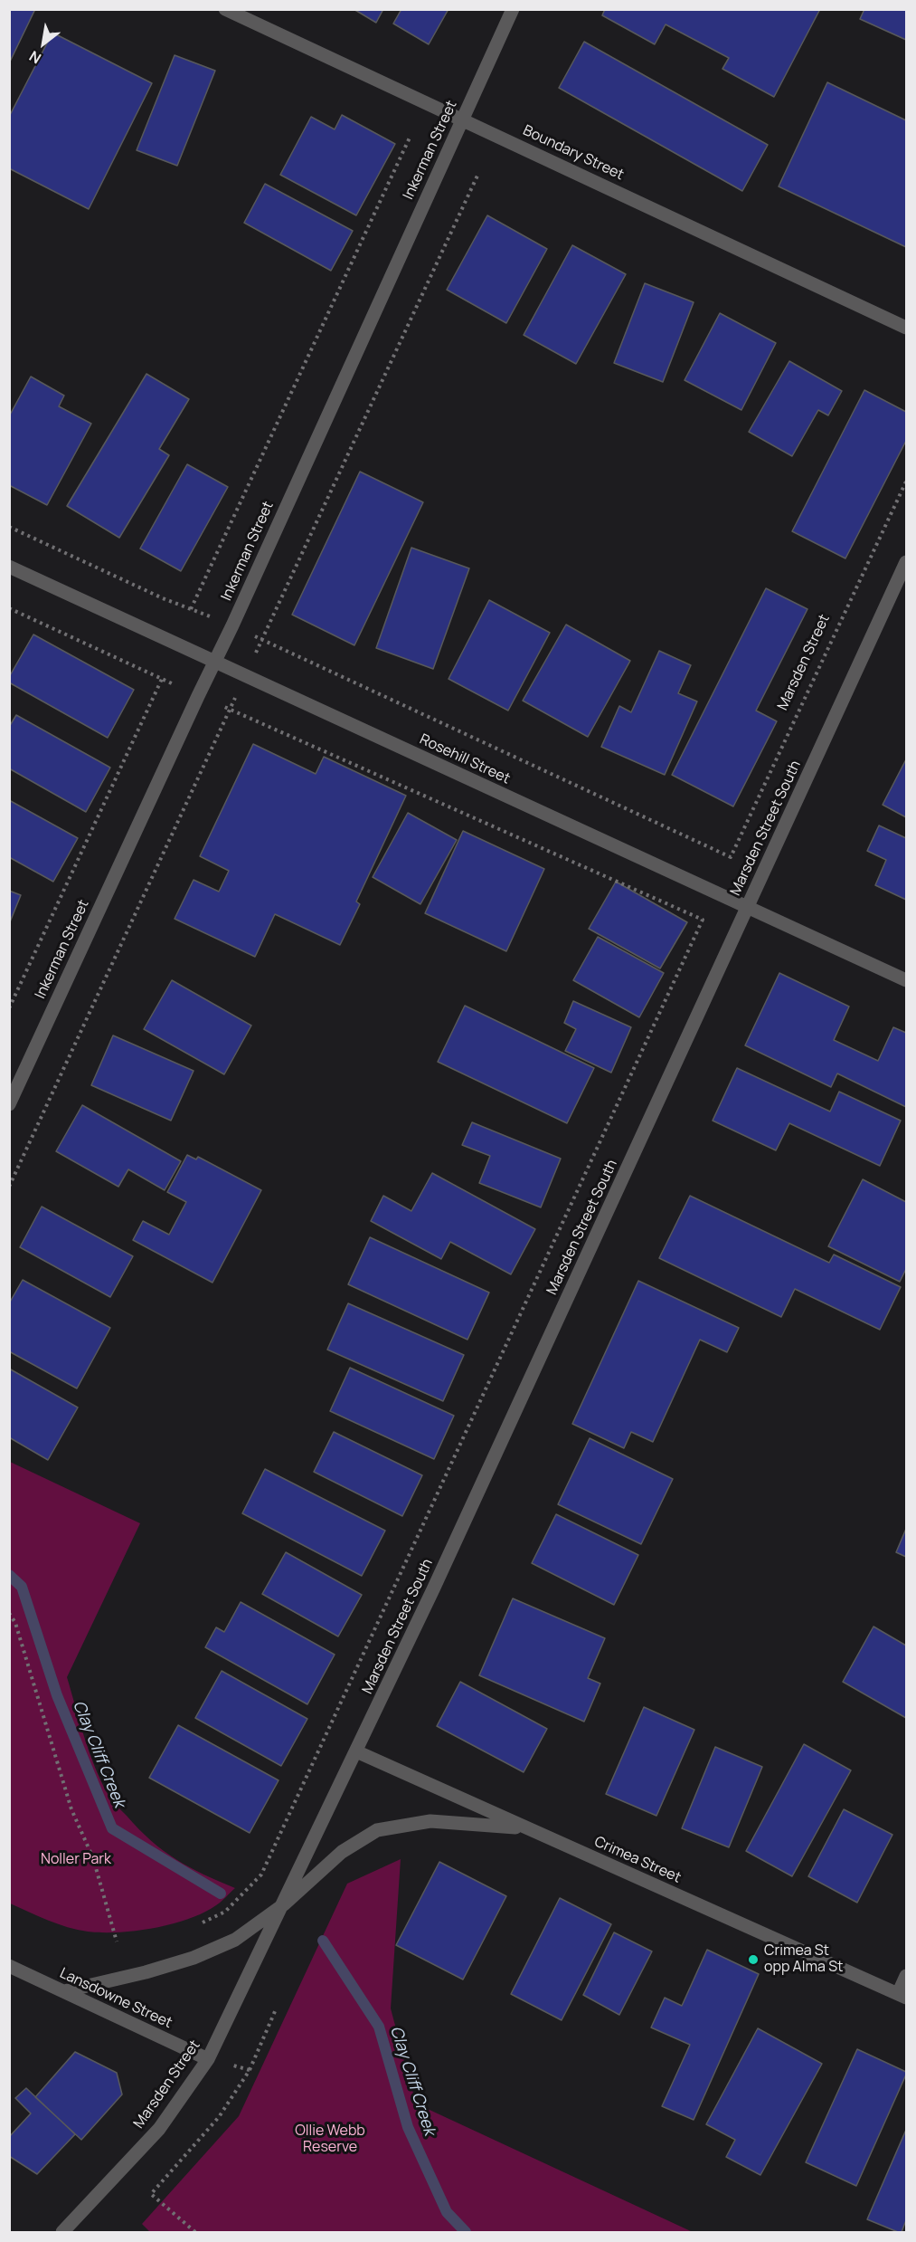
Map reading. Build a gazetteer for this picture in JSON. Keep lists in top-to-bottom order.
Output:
{
  "streets": {
    "street": [
      "Inkerman Street",
      "Boundary Street",
      "Marsden Street",
      "Rosehill Street",
      "Marsden Street South",
      "Crimea Street",
      "Lansdowne Street"
    ]
  },
  "crossings": [
    ["Inkerman Street", "Boundary Street"],
    ["Inkerman Street", "Rosehill Street"],
    ["Marsden Street", "Rosehill Street"],
    ["Marsden Street", "Marsden Street South"],
    ["Marsden Street", "Lansdowne Street"],
    ["Rosehill Street", "Marsden Street South"],
    ["Marsden Street South", "Crimea Street"]
  ],
  "water": ["Clay Cliff Creek"],
  "parks": ["Noller Park", "Ollie Webb Reserve"],
  "places": ["Crimea St opp Alma St"],
  "north": "bottom left"
}
